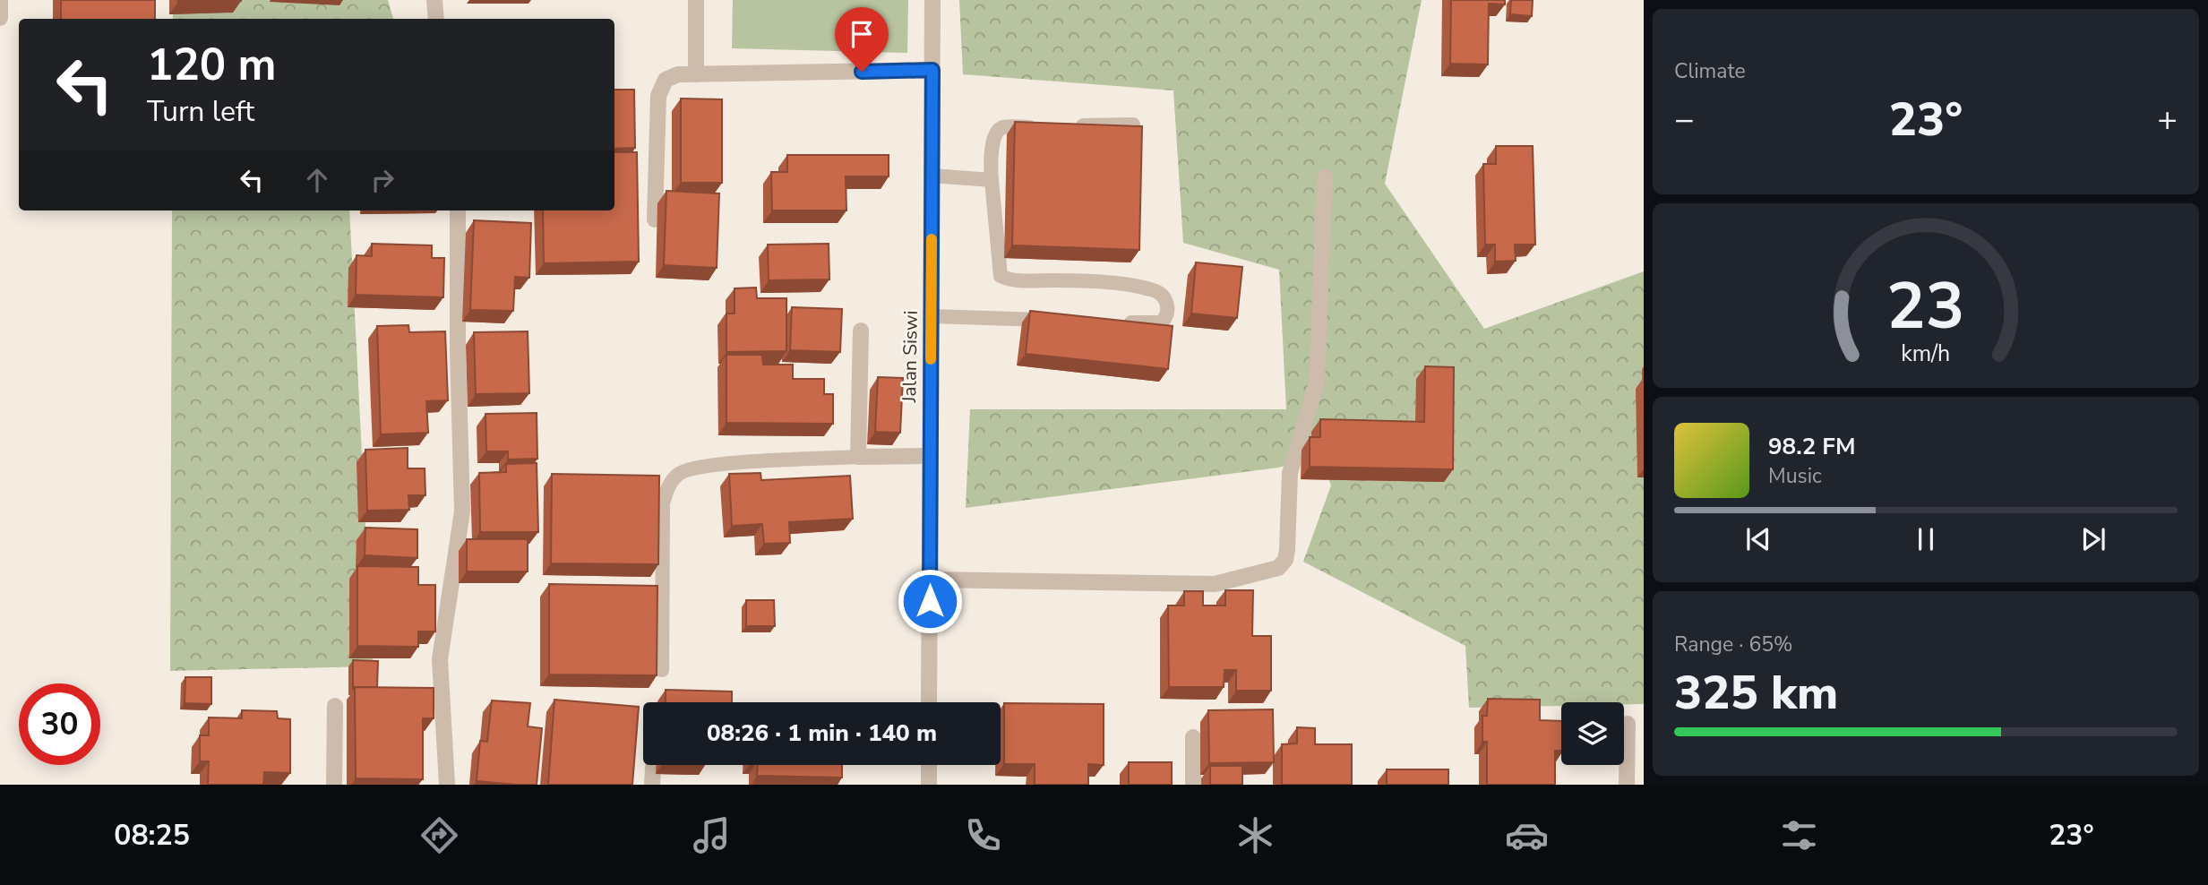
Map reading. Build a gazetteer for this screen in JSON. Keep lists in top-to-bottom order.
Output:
{
  "streets": {
    "street": ["Jalan Siswi"]
  },
  "page": {
    "tile": [
      "Climate",
      ["Range · 65%", "325 km"]
    ],
    "turn": ["120 m", "Turn left"],
    "heat": ["−", "23°", "+"],
    "song": ["98.2 FM", "Music"],
    "limit": "30",
    "trip": "08:26 · 1 min · 140 m",
    "tabs": ["08:25", "23°"],
    "gauge": ["23", "km/h"]
  }
}
